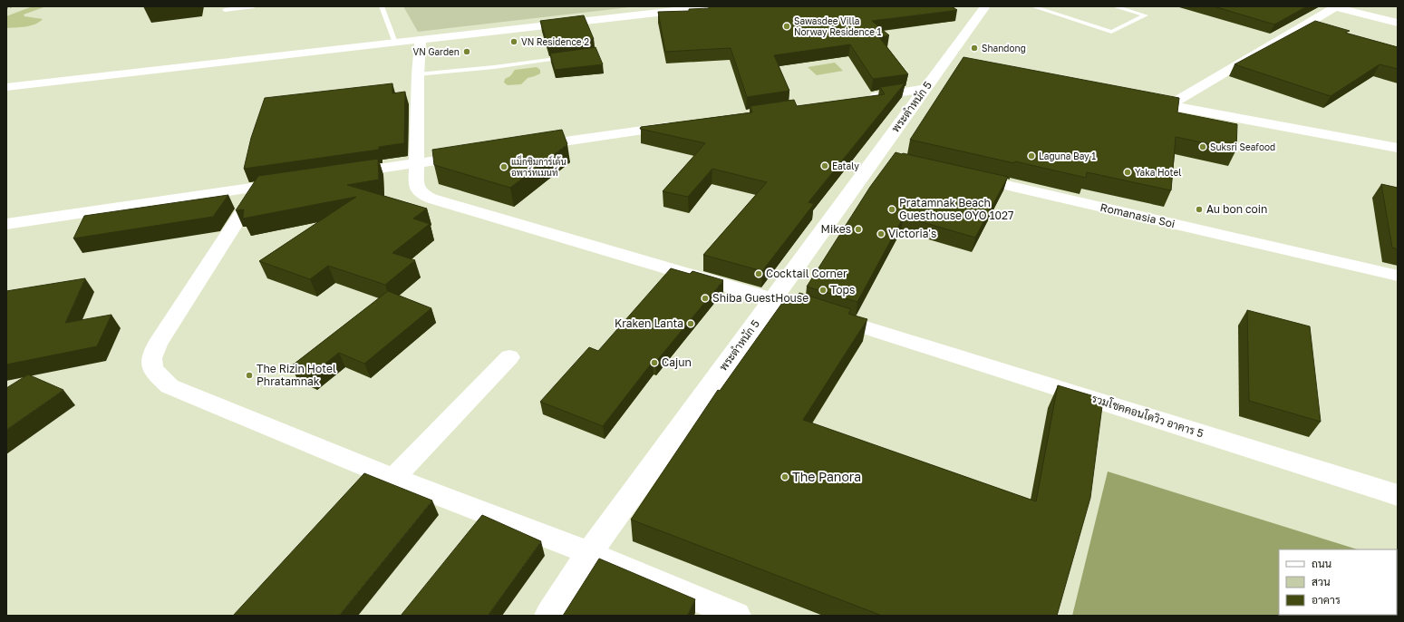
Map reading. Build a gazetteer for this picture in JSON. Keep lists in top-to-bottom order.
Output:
{
  "streets": {
    "street": ["พระตำหนัก 5", "Romanasia Soi", "รวมโชคคอนโดวิว อาคาร 5"]
  },
  "crossings": [
    ["พระตำหนัก 5", "รวมโชคคอนโดวิว อาคาร 5"]
  ],
  "places": [
    "Sawasdee Villa Norway Residence 1",
    "VN Residence 2",
    "Shandong",
    "VN Garden",
    "Suksri Seafood",
    "Laguna Bay 1",
    "Eataly",
    "แม็กซิมการ์เด้น อพาร์ทเมนท์",
    "Yaka Hotel",
    "Pratamnak Beach Guesthouse OYO 1027",
    "Au bon coin",
    "Mikes",
    "Victoria's",
    "Cocktail Corner",
    "Tops",
    "Shiba GuestHouse",
    "Kraken Lanta",
    "Cajun",
    "The Rizin Hotel Phratamnak",
    "The Panora"
  ],
  "legend": ["ถนน", "สวน", "อาคาร"]
}
